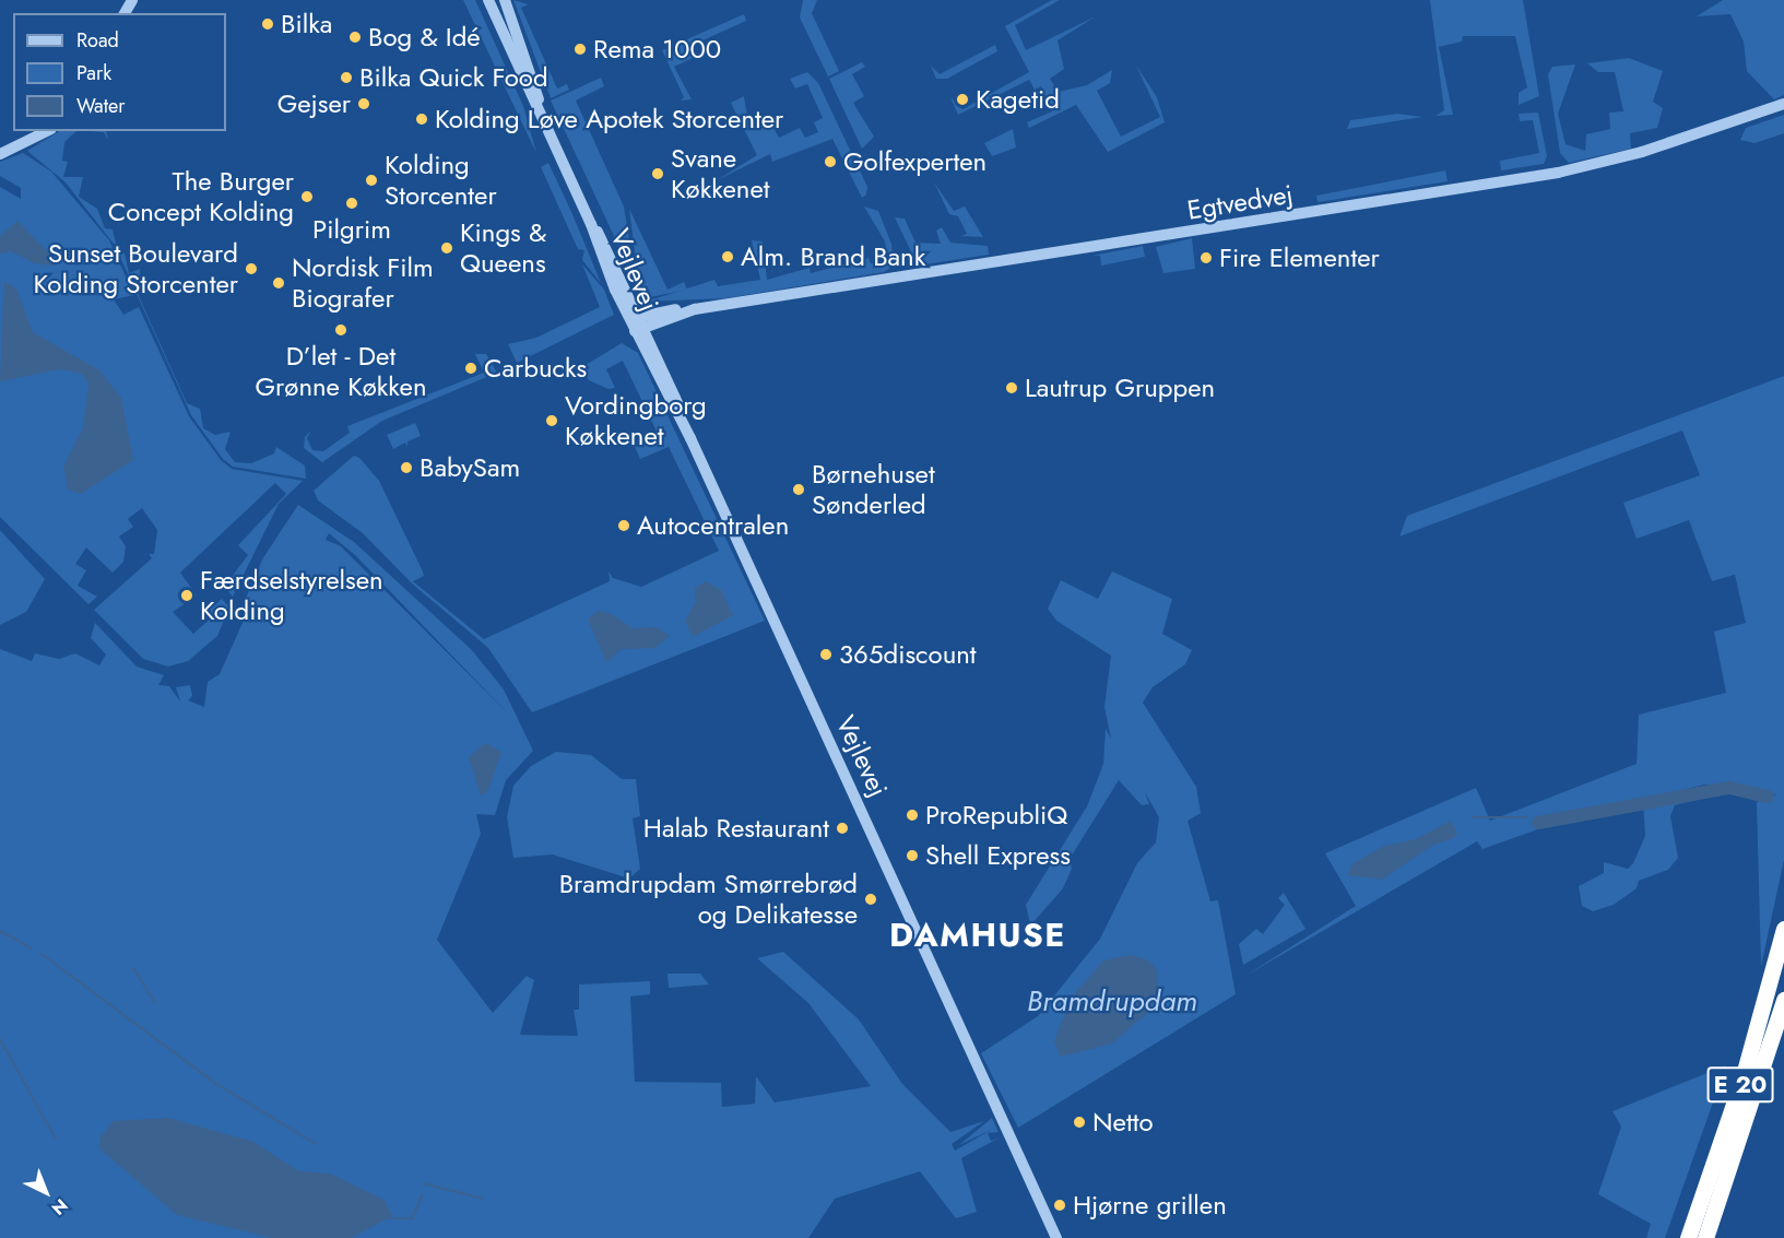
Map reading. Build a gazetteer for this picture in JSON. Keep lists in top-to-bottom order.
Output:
{
  "streets": {
    "highway": ["E 20"],
    "street": ["Egtvedvej", "Vejlevej"]
  },
  "crossings": [
    ["Egtvedvej", "Vejlevej"]
  ],
  "districts": ["DAMHUSE"],
  "water": ["Bramdrupdam"],
  "places": [
    "Bilka",
    "Bog & Idé",
    "Rema 1000",
    "Bilka Quick Food",
    "Kagetid",
    "Gejser",
    "Kolding Løve Apotek Storcenter",
    "Golfexperten",
    "Svane Køkkenet",
    "Kolding Storcenter",
    "The Burger Concept Kolding",
    "Pilgrim",
    "Kings & Queens",
    "Alm. Brand Bank",
    "Fire Elementer",
    "Sunset Boulevard Kolding Storcenter",
    "Nordisk Film Biografer",
    "D’let - Det Grønne Køkken",
    "Carbucks",
    "Lautrup Gruppen",
    "Vordingborg Køkkenet",
    "BabySam",
    "Børnehuset Sønderled",
    "Autocentralen",
    "Færdselstyrelsen Kolding",
    "365discount",
    "ProRepubliQ",
    "Halab Restaurant",
    "Shell Express",
    "Bramdrupdam Smørrebrød og Delikatesse",
    "Netto",
    "Hjørne grillen"
  ],
  "legend": ["Road", "Park", "Water"],
  "north": "bottom right"
}
